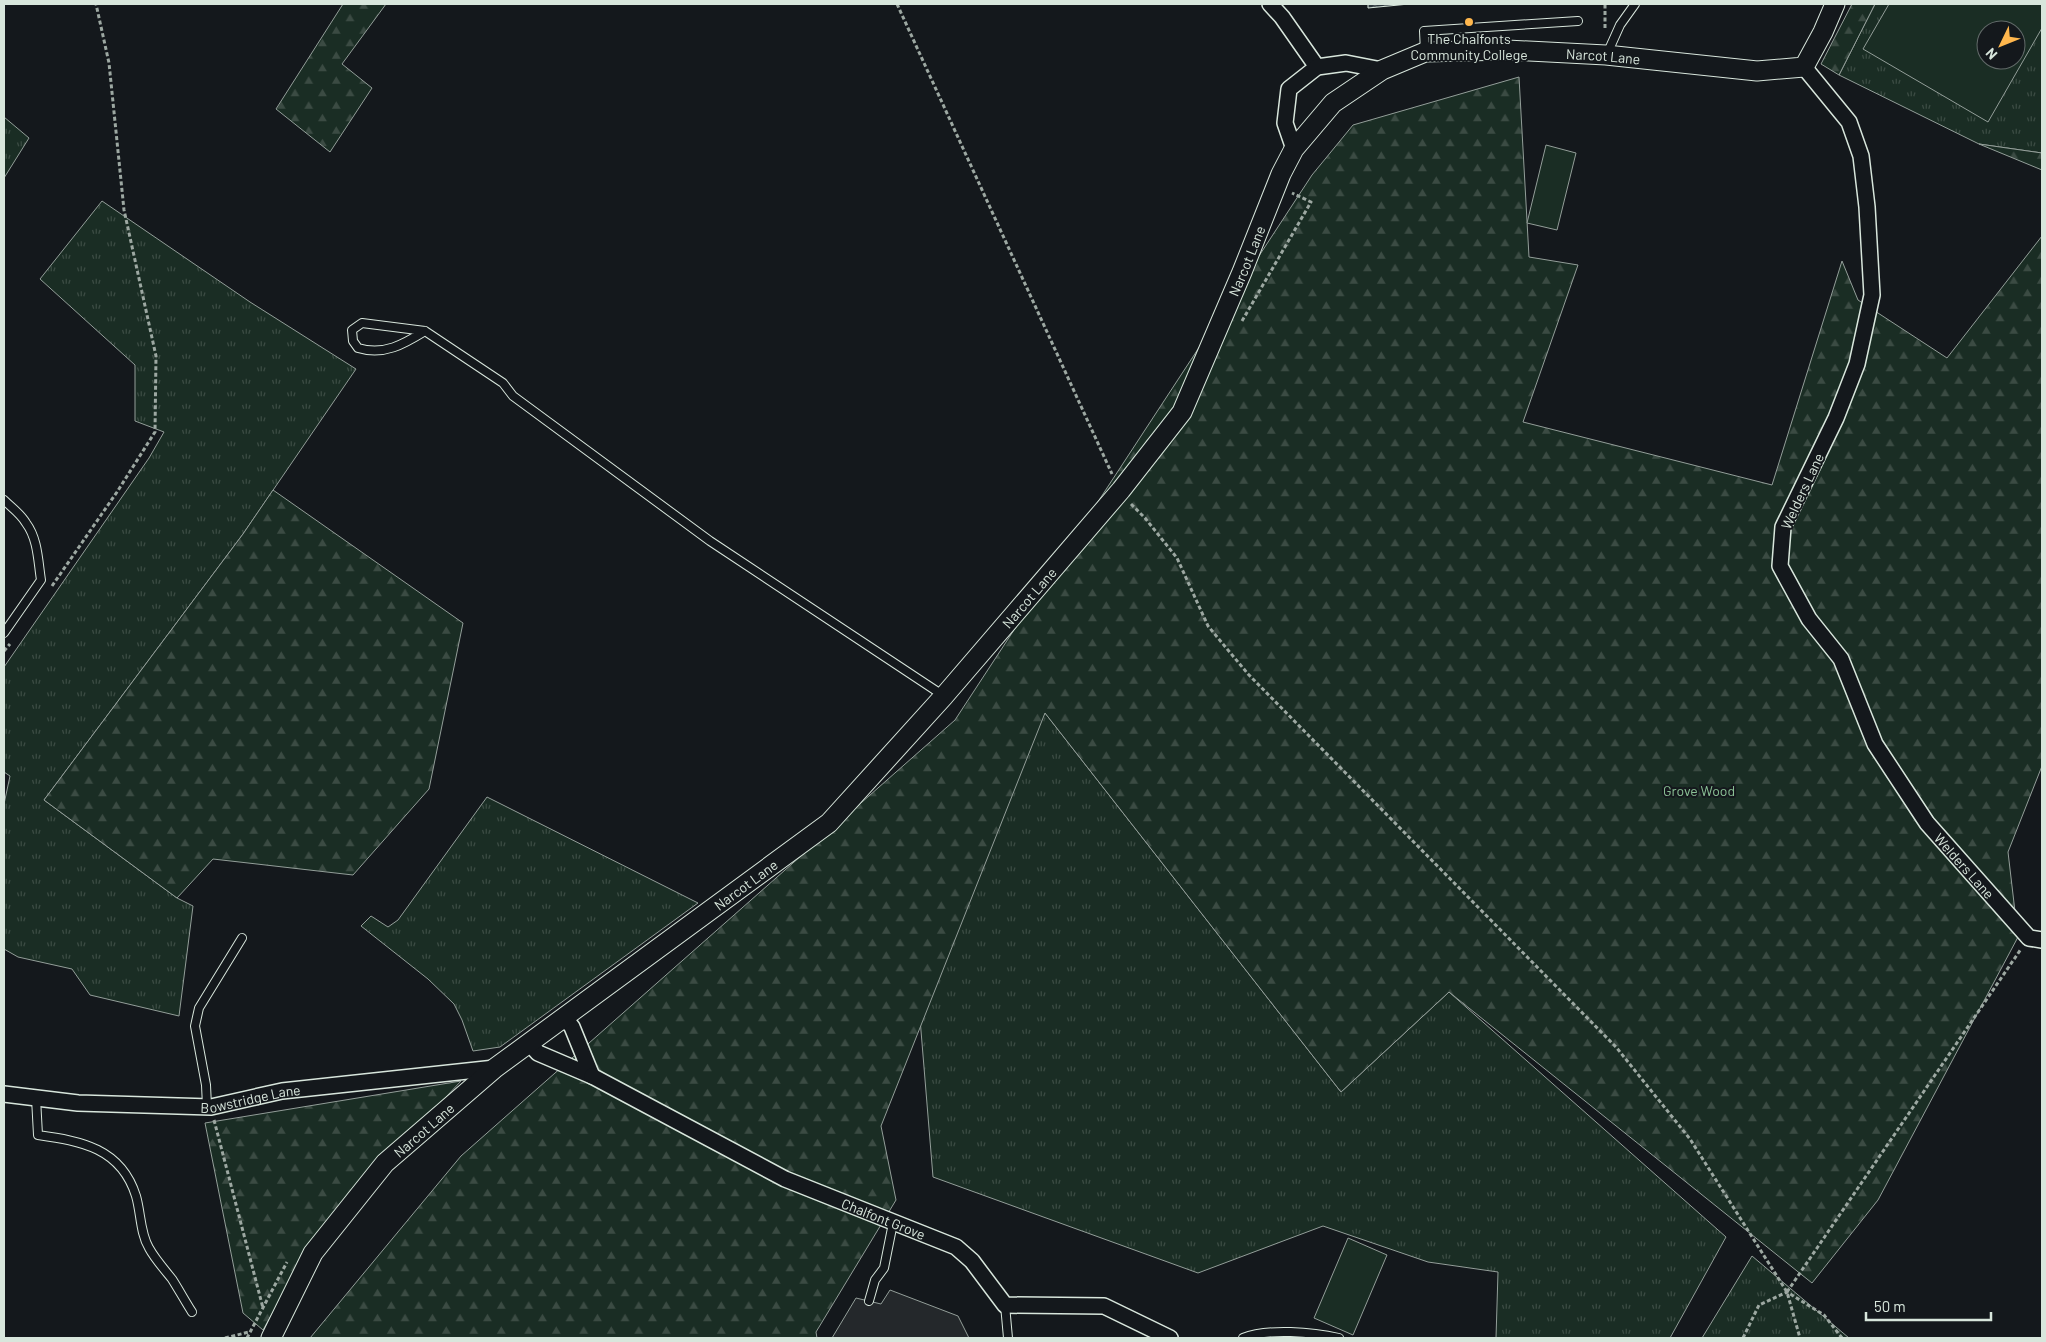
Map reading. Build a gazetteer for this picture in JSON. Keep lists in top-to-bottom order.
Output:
{
  "streets": {
    "street": [
      "Narcot Lane",
      "Welders Lane",
      "Bowstridge Lane",
      "Chalfont Grove"
    ]
  },
  "crossings": [
    ["Narcot Lane", "Welders Lane"],
    ["Narcot Lane", "Bowstridge Lane"],
    ["Narcot Lane", "Chalfont Grove"]
  ],
  "parks": ["Grove Wood"],
  "places": ["The Chalfonts Community College"],
  "scale_bar": "50 m",
  "north": "bottom left"
}
